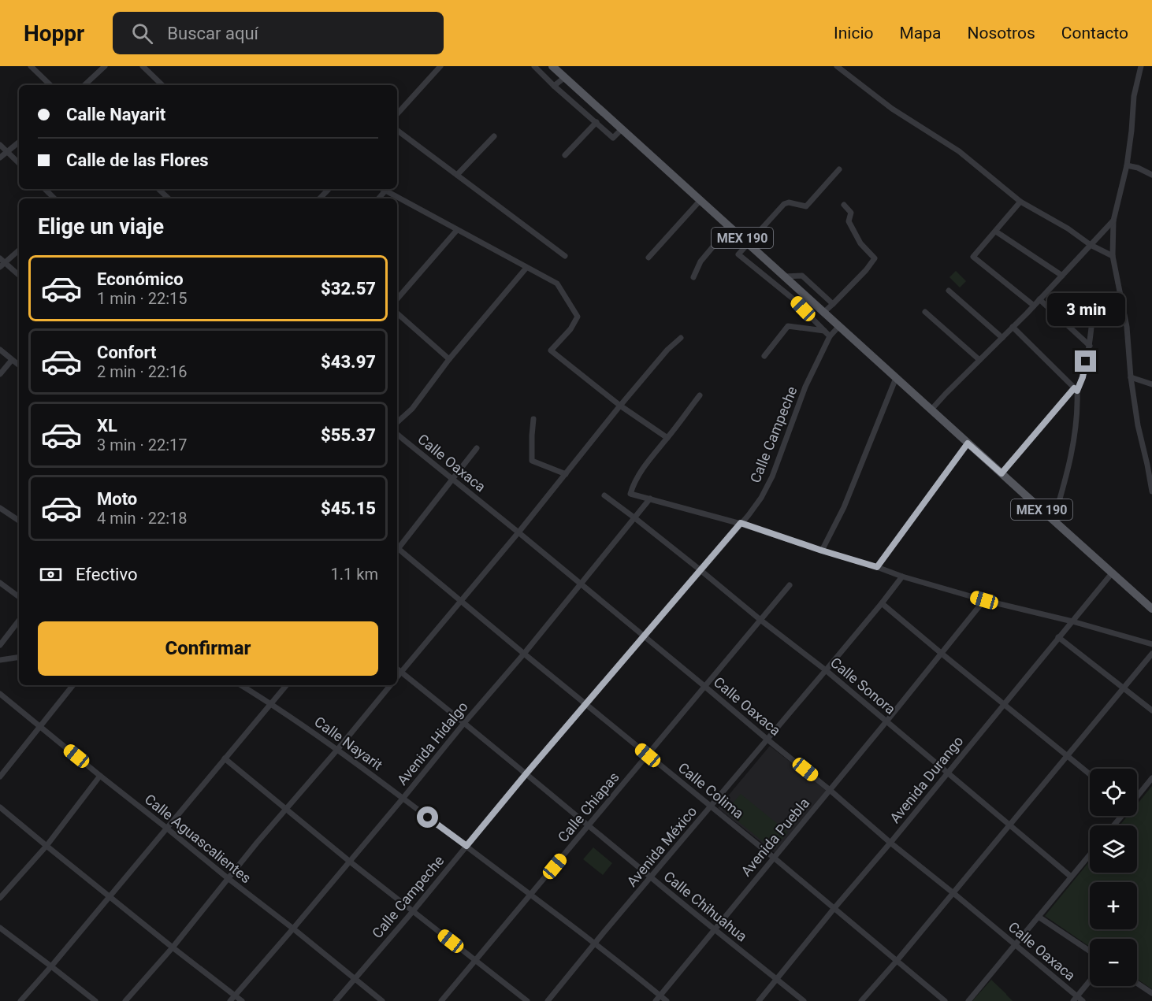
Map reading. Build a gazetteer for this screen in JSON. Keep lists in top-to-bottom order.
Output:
{
  "streets": {
    "main road": ["MEX 190"],
    "street": [
      "Calle Campeche",
      "Calle Oaxaca",
      "Calle Sonora",
      "Calle Nayarit",
      "Avenida Hidalgo",
      "Avenida Durango",
      "Calle Colima",
      "Calle Chiapas",
      "Avenida Puebla",
      "Calle Aguascalientes",
      "Avenida México",
      "Calle Chihuahua"
    ]
  },
  "crossings": [
    ["MEX 190", "Calle Campeche"],
    ["MEX 190", "Avenida Durango"],
    ["Calle Campeche", "Calle Oaxaca"],
    ["Calle Campeche", "Calle Sonora"],
    ["Calle Campeche", "Calle Nayarit"],
    ["Calle Campeche", "Calle Colima"],
    ["Calle Campeche", "Calle Aguascalientes"],
    ["Calle Campeche", "Calle Chihuahua"],
    ["Calle Oaxaca", "Avenida Hidalgo"],
    ["Calle Oaxaca", "Avenida Durango"],
    ["Calle Oaxaca", "Calle Chiapas"],
    ["Calle Oaxaca", "Avenida Puebla"],
    ["Calle Oaxaca", "Avenida México"],
    ["Calle Sonora", "Avenida Hidalgo"],
    ["Calle Sonora", "Avenida Durango"],
    ["Calle Sonora", "Calle Chiapas"],
    ["Calle Sonora", "Avenida Puebla"],
    ["Calle Sonora", "Avenida México"],
    ["Calle Nayarit", "Avenida Hidalgo"],
    ["Calle Nayarit", "Calle Chiapas"],
    ["Calle Nayarit", "Avenida Puebla"],
    ["Calle Nayarit", "Avenida México"],
    ["Avenida Hidalgo", "Calle Colima"],
    ["Avenida Hidalgo", "Calle Aguascalientes"],
    ["Avenida Hidalgo", "Calle Chihuahua"],
    ["Avenida Durango", "Calle Colima"],
    ["Avenida Durango", "Calle Chihuahua"],
    ["Calle Colima", "Calle Chiapas"],
    ["Calle Colima", "Avenida Puebla"],
    ["Calle Colima", "Avenida México"],
    ["Calle Chiapas", "Calle Chihuahua"],
    ["Avenida Puebla", "Calle Chihuahua"],
    ["Avenida México", "Calle Chihuahua"]
  ],
  "page": {
    "header": "Hoppr",
    "search": "Buscar aquí",
    "nav": [
      "Inicio",
      "Mapa",
      "Nosotros",
      "Contacto"
    ],
    "banner": ["Calle Nayarit", "Calle de las Flores"],
    "heading": "Elige un viaje",
    "list": [
      {
        "name": "Económico",
        "note": "1 min · 22:15",
        "value": "$32.57"
      },
      {
        "name": "Confort",
        "note": "2 min · 22:16",
        "value": "$43.97"
      },
      {
        "name": "XL",
        "note": "3 min · 22:17",
        "value": "$55.37"
      },
      {
        "name": "Moto",
        "note": "4 min · 22:18",
        "value": "$45.15"
      }
    ],
    "bubble": "3 min",
    "pay": ["Efectivo", "1.1 km"],
    "buttons": "Confirmar",
    "map_buttons": ["+", "−"]
  }
}
